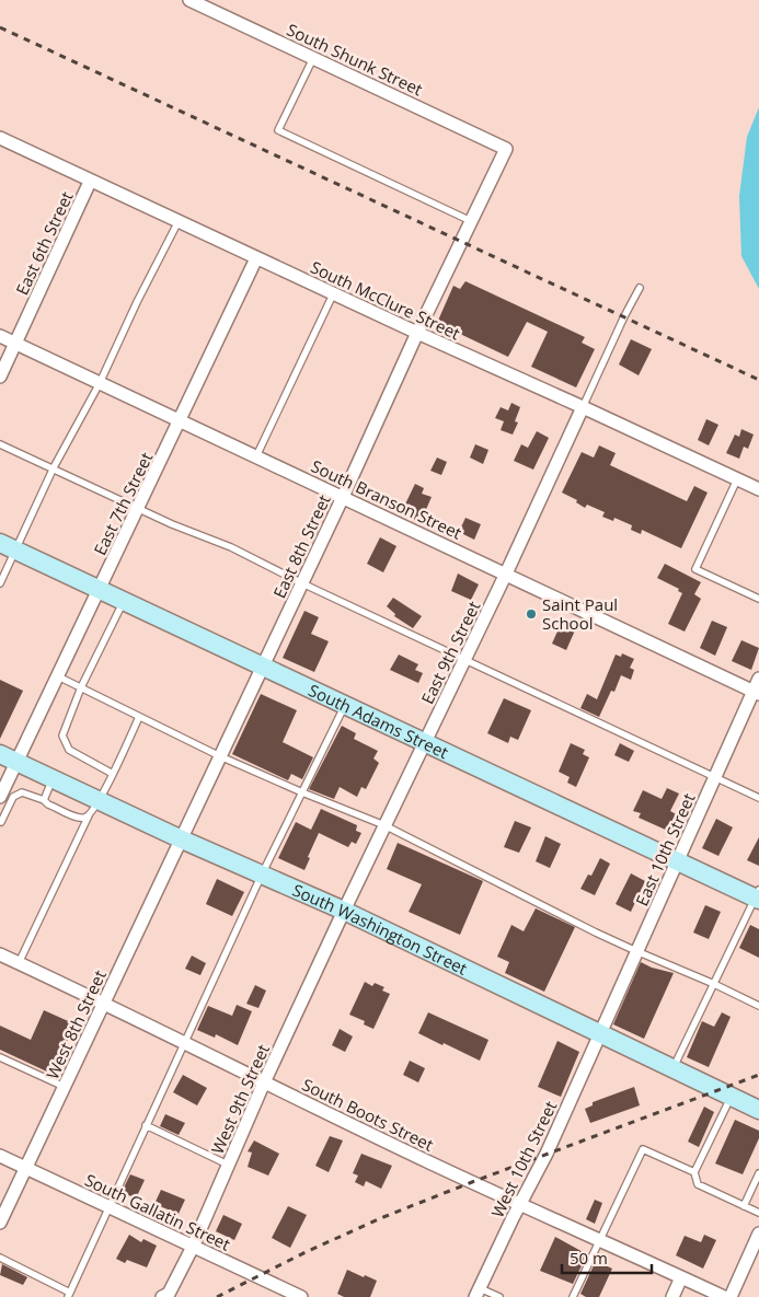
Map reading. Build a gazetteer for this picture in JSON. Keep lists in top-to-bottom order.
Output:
{
  "streets": {
    "main road": ["South Adams Street", "South Washington Street"],
    "street": [
      "South Shunk Street",
      "East 6th Street",
      "South McClure Street",
      "South Branson Street",
      "East 7th Street",
      "East 8th Street",
      "East 9th Street",
      "East 10th Street",
      "West 8th Street",
      "West 9th Street",
      "South Boots Street",
      "West 10th Street",
      "South Gallatin Street"
    ]
  },
  "crossings": [
    ["South Shunk Street", "East 8th Street"],
    ["East 6th Street", "South McClure Street"],
    ["East 6th Street", "South Branson Street"],
    ["South McClure Street", "East 7th Street"],
    ["South McClure Street", "East 8th Street"],
    ["South McClure Street", "East 9th Street"],
    ["South Branson Street", "East 7th Street"],
    ["South Branson Street", "East 8th Street"],
    ["South Branson Street", "East 9th Street"],
    ["South Branson Street", "East 10th Street"],
    ["East 7th Street", "South Adams Street"],
    ["East 7th Street", "South Washington Street"],
    ["East 8th Street", "South Adams Street"],
    ["East 8th Street", "South Washington Street"],
    ["East 8th Street", "West 8th Street"],
    ["East 9th Street", "South Adams Street"],
    ["East 9th Street", "South Washington Street"],
    ["East 9th Street", "West 9th Street"],
    ["South Adams Street", "East 10th Street"],
    ["East 10th Street", "South Washington Street"],
    ["East 10th Street", "West 10th Street"],
    ["South Washington Street", "West 8th Street"],
    ["South Washington Street", "West 9th Street"],
    ["South Washington Street", "West 10th Street"],
    ["West 8th Street", "South Boots Street"],
    ["West 8th Street", "South Gallatin Street"],
    ["West 9th Street", "South Boots Street"],
    ["West 9th Street", "South Gallatin Street"],
    ["South Boots Street", "West 10th Street"]
  ],
  "places": ["Saint Paul School"],
  "scale_bar": "50 m"
}
